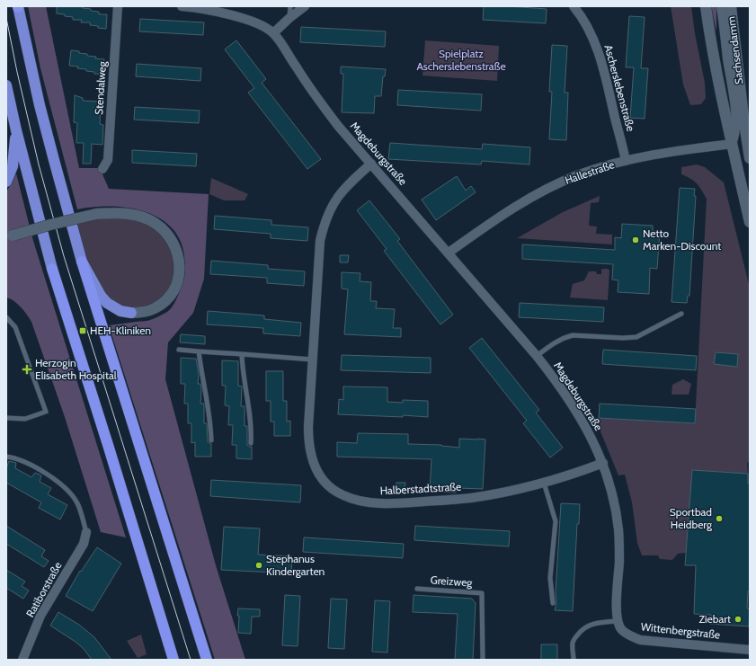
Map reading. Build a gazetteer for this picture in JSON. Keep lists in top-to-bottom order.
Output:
{
  "streets": {
    "street": [
      "Sachsendamm",
      "Stendalweg",
      "Ascherslebenstraße",
      "Magdeburgstraße",
      "Hallestraße",
      "Halberstadtstraße",
      "Ratiborstraße",
      "Wittenbergstraße"
    ],
    "lane": ["Greizweg"]
  },
  "crossings": [
    ["Sachsendamm", "Hallestraße"],
    ["Ascherslebenstraße", "Hallestraße"],
    ["Magdeburgstraße", "Hallestraße"],
    ["Magdeburgstraße", "Halberstadtstraße"],
    ["Magdeburgstraße", "Wittenbergstraße"]
  ],
  "parks": ["Spielplatz Ascherslebenstraße"],
  "places": {
    "other": [
      "Netto Marken-Discount",
      "Sportbad Heidberg",
      "Stephanus Kindergarten",
      "Ziebart"
    ],
    "transit": ["HEH-Kliniken"],
    "health": ["Herzogin Elisabeth Hospital"]
  }
}
